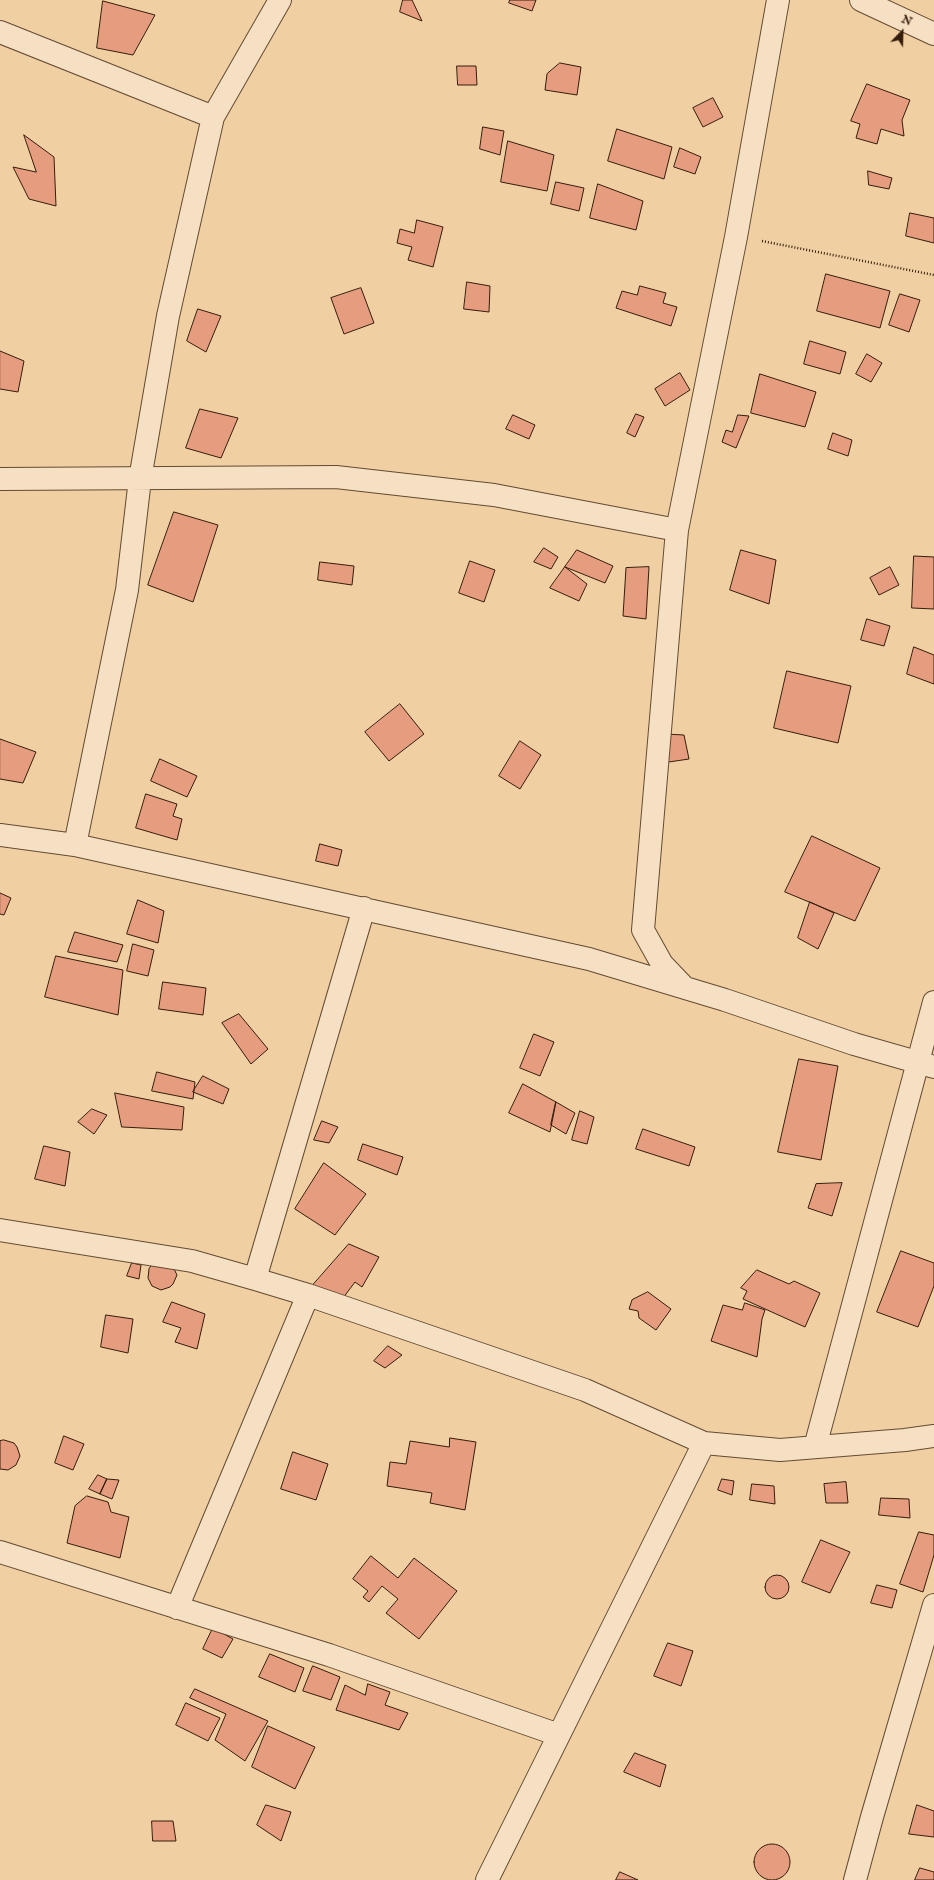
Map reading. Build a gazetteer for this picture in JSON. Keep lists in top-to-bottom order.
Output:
{
  "north": "top right"
}
